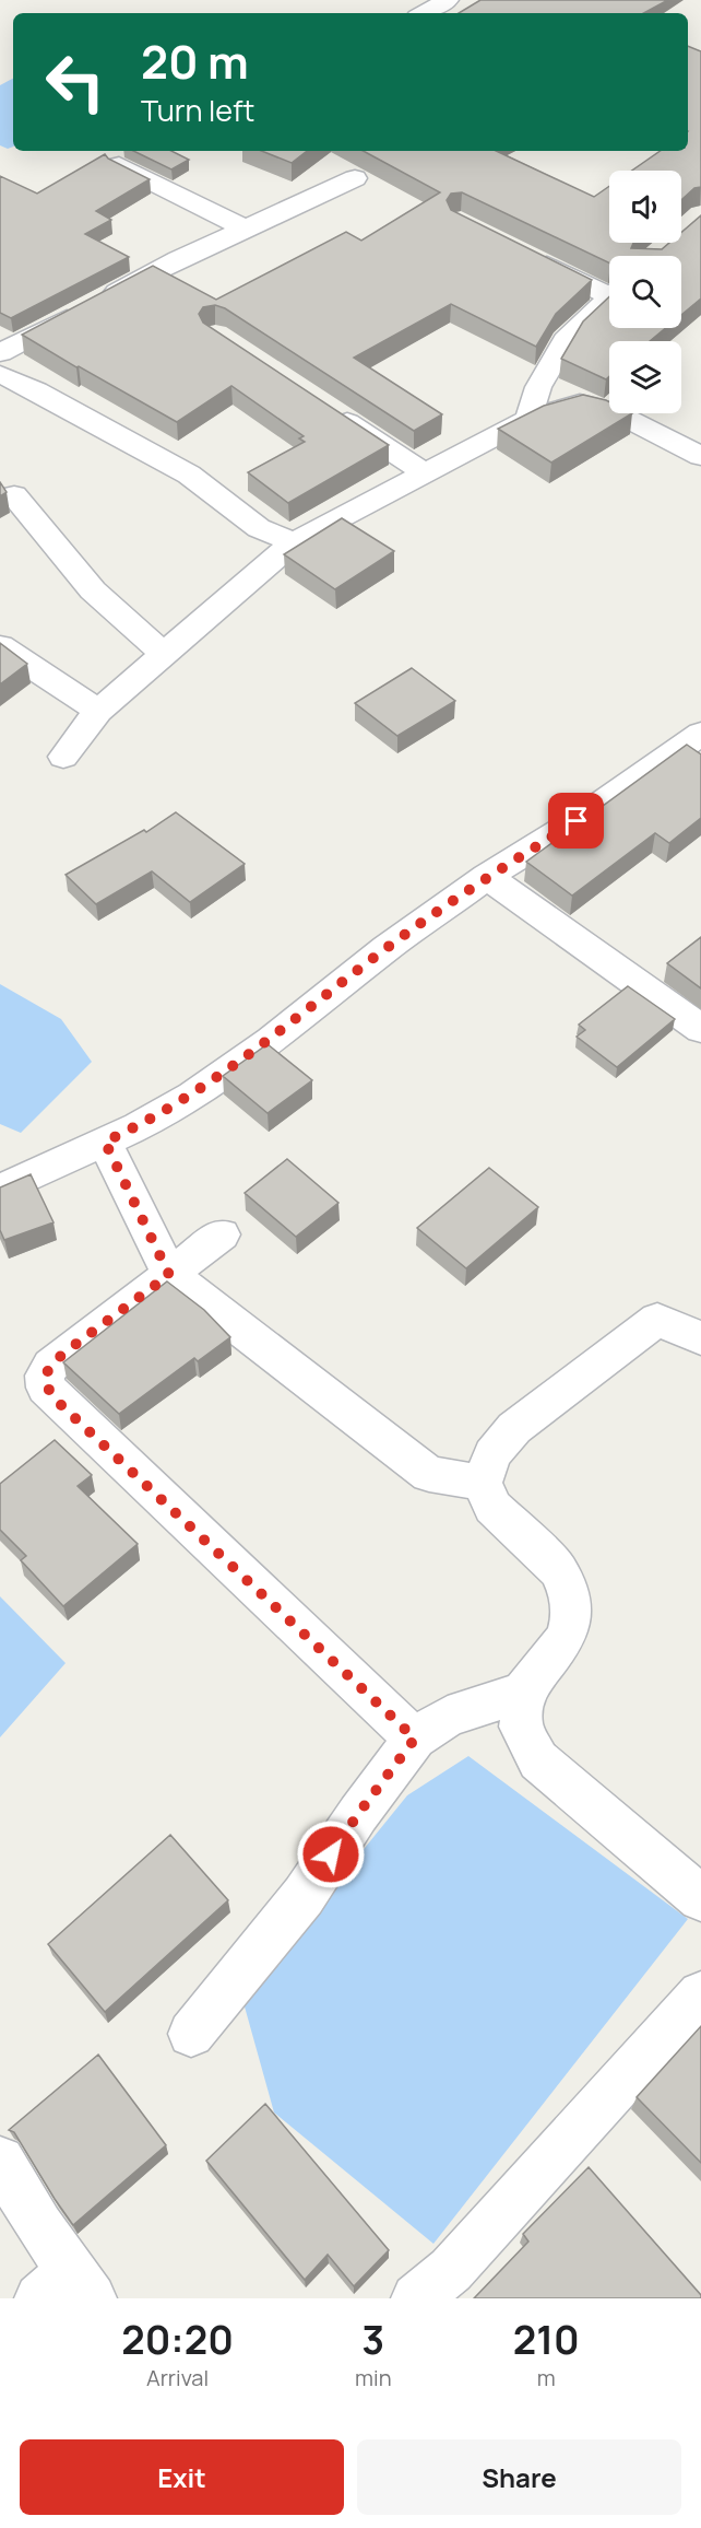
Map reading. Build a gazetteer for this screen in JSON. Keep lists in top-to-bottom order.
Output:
{
  "page": {
    "turn": ["20 m", "Turn left"],
    "eta": [
      "20:20",
      "Arrival",
      "3",
      "min",
      "210",
      "m"
    ],
    "buttons": ["Exit", "Share"]
  }
}
